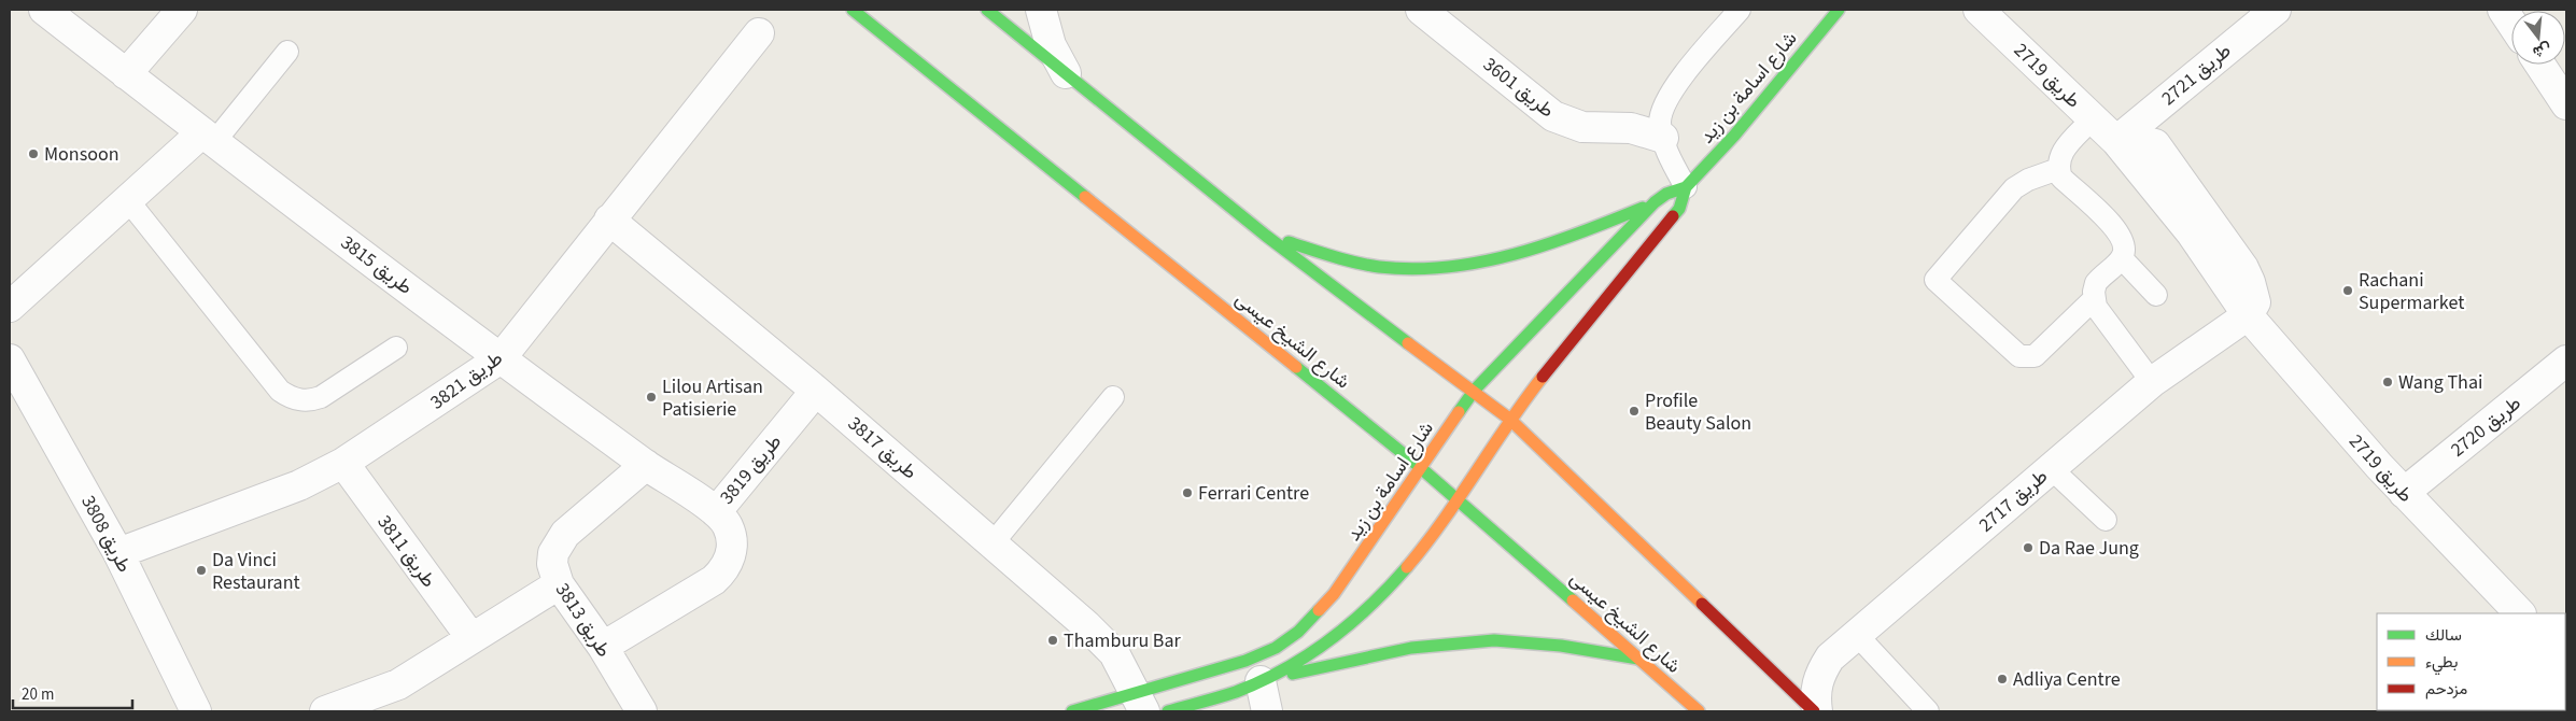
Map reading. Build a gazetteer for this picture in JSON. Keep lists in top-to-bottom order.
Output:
{
  "streets": {
    "main road": ["شارع اسامة بن زيد", "شارع الشيخ عيسى"],
    "street": [
      "طريق 2721",
      "طريق 2719",
      "طريق 3601",
      "طريق 3815",
      "طريق 3821",
      "طريق 2720",
      "طريق 3817",
      "طريق 3819",
      "طريق 2717",
      "طريق 3808",
      "طريق 3811",
      "طريق 3813"
    ]
  },
  "crossings": [
    ["طريق 2721", "طريق 2719"],
    ["طريق 2719", "طريق 2720"],
    ["طريق 2719", "طريق 2717"],
    ["شارع اسامة بن زيد", "شارع الشيخ عيسى"],
    ["شارع اسامة بن زيد", "طريق 3817"],
    ["طريق 3815", "طريق 3821"],
    ["طريق 3815", "طريق 3819"],
    ["طريق 3815", "طريق 3813"],
    ["طريق 3821", "طريق 3817"],
    ["طريق 3821", "طريق 3808"],
    ["طريق 3821", "طريق 3811"],
    ["طريق 3817", "طريق 3819"],
    ["طريق 3819", "طريق 3813"]
  ],
  "places": [
    "Monsoon",
    "Rachani Supermarket",
    "Wang Thai",
    "Lilou Artisan Patisierie",
    "Profile Beauty Salon",
    "Ferrari Centre",
    "Da Rae Jung",
    "Da Vinci Restaurant",
    "Thamburu Bar",
    "Adliya Centre"
  ],
  "legend": ["سالك", "بطيء", "مزدحم"],
  "scale_bar": "20 m",
  "north": "bottom"
}
